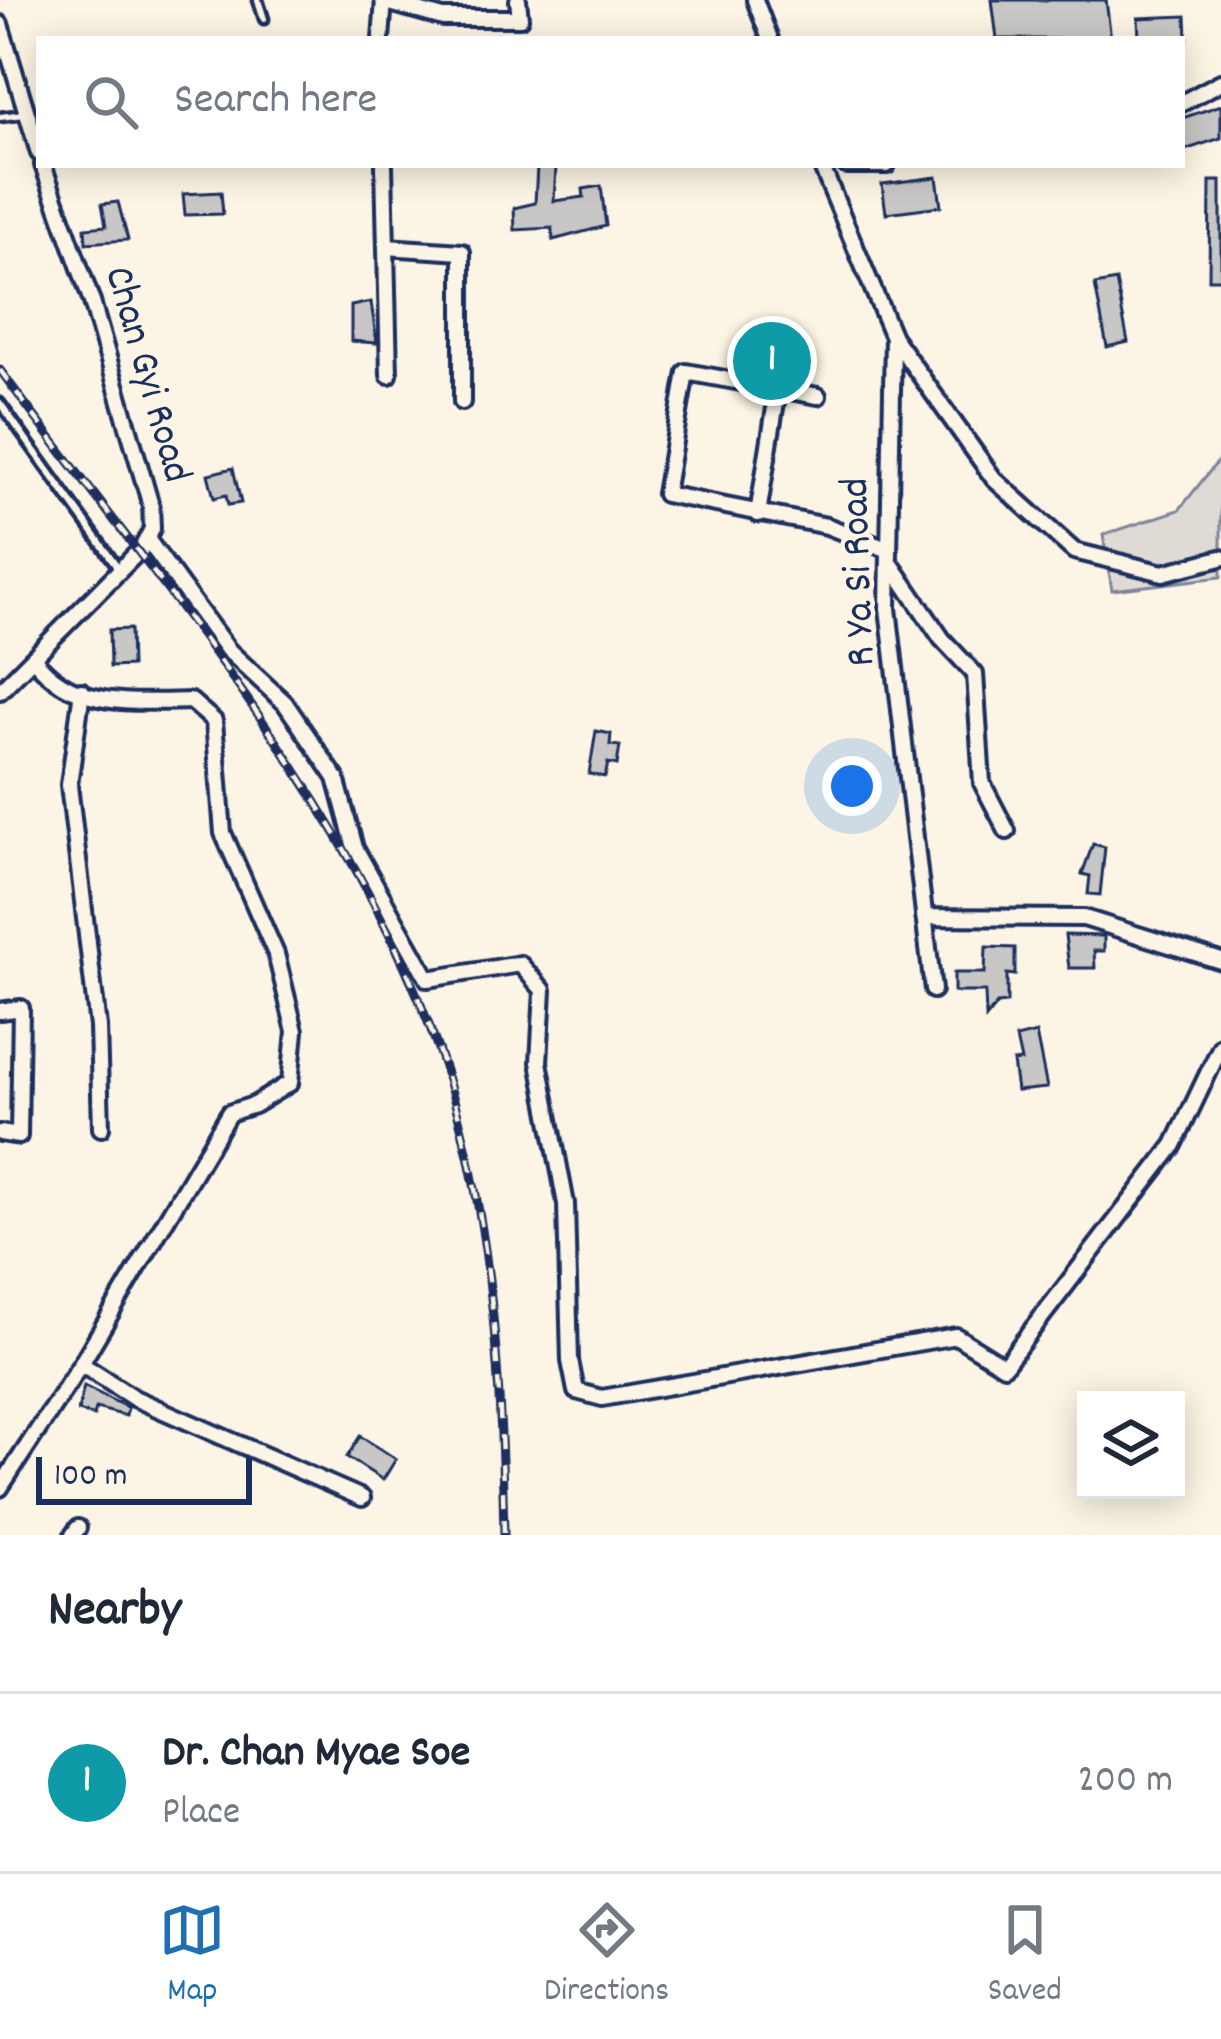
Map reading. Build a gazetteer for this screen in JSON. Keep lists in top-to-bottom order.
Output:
{
  "streets": {
    "street": ["Chan Gyi Road", "R Ya Si Road"]
  },
  "scale_bar": "100 m",
  "page": {
    "search": "Search here",
    "pins": "1",
    "scale": "100 m",
    "heading": "Nearby",
    "list": [
      {
        "mark": "1",
        "name": "Dr. Chan Myae Soe",
        "note": "Place",
        "value": "200 m"
      }
    ],
    "nav": ["Map", "Directions", "Saved"]
  }
}
